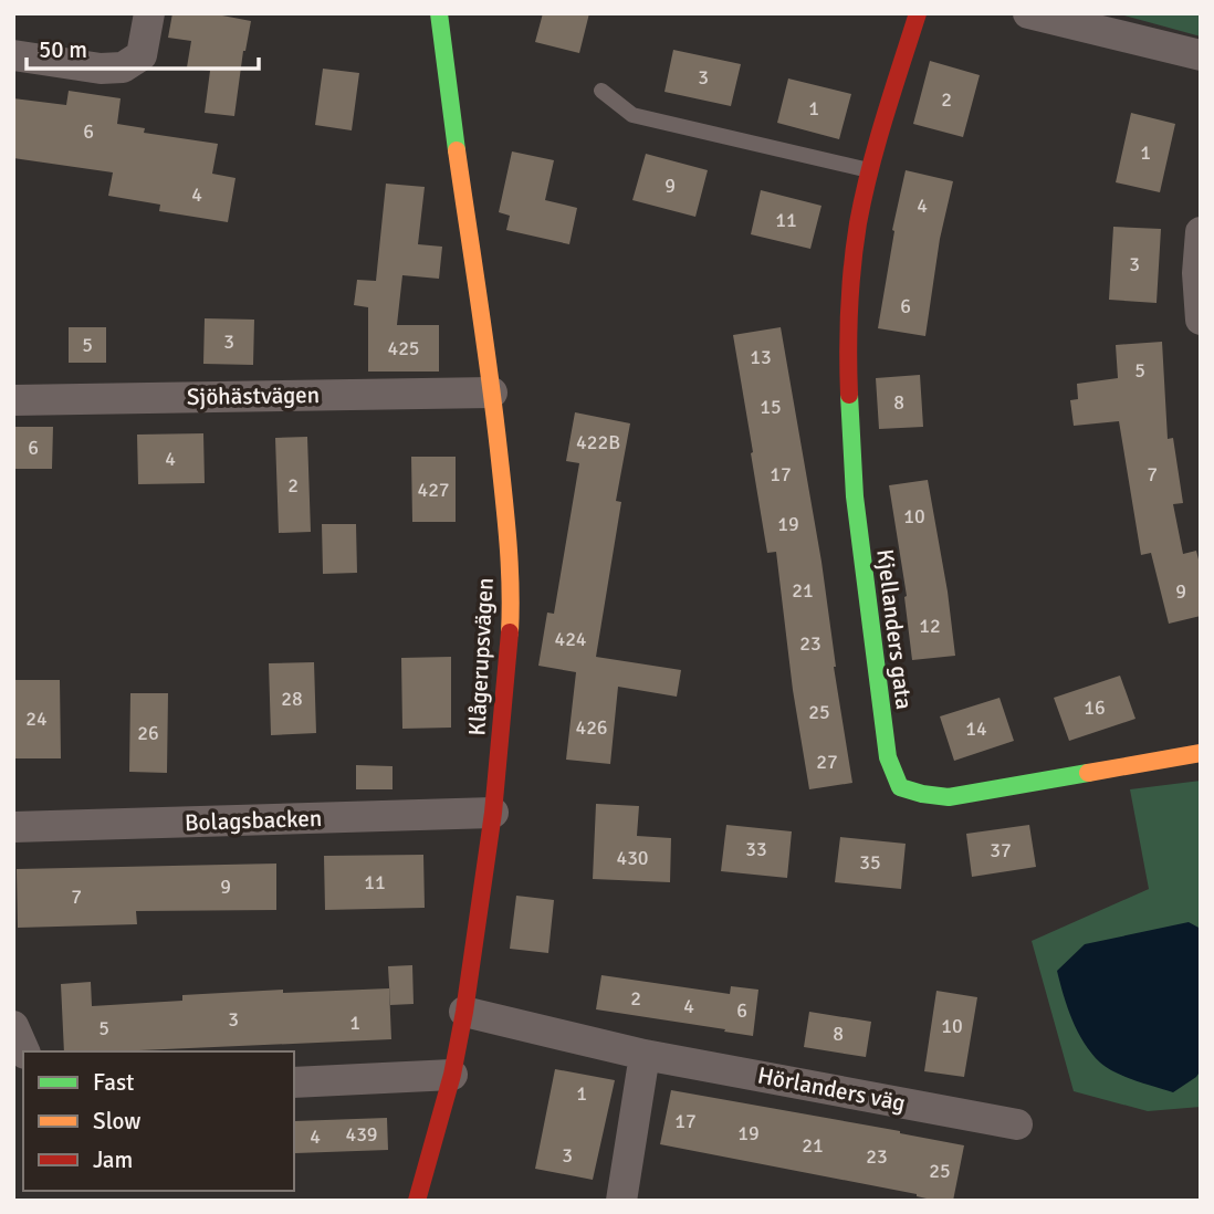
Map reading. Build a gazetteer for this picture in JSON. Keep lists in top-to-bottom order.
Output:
{
  "streets": {
    "street": [
      "Sjöhästvägen",
      "Kjellanders gata",
      "Klågerupsvägen",
      "Bolagsbacken",
      "Hörlanders väg"
    ]
  },
  "crossings": [
    ["Sjöhästvägen", "Klågerupsvägen"],
    ["Klågerupsvägen", "Bolagsbacken"],
    ["Klågerupsvägen", "Hörlanders väg"]
  ],
  "house_numbers": [
    "3",
    "2",
    "1",
    "6",
    "1",
    "9",
    "4",
    "4",
    "11",
    "3",
    "6",
    "3",
    "5",
    "425",
    "13",
    "5",
    "8",
    "15",
    "422B",
    "6",
    "4",
    "17",
    "7",
    "2",
    "427",
    "10",
    "19",
    "21",
    "9",
    "12",
    "424",
    "23",
    "28",
    "16",
    "25",
    "24",
    "426",
    "14",
    "26",
    "27",
    "33",
    "37",
    "430",
    "35",
    "11",
    "9",
    "7",
    "2",
    "4",
    "6",
    "3",
    "1",
    "10",
    "5",
    "8",
    "1",
    "17",
    "19",
    "439",
    "4",
    "21",
    "3",
    "23",
    "25"
  ],
  "legend": ["Fast", "Slow", "Jam"],
  "scale_bar": "50 m"
}
